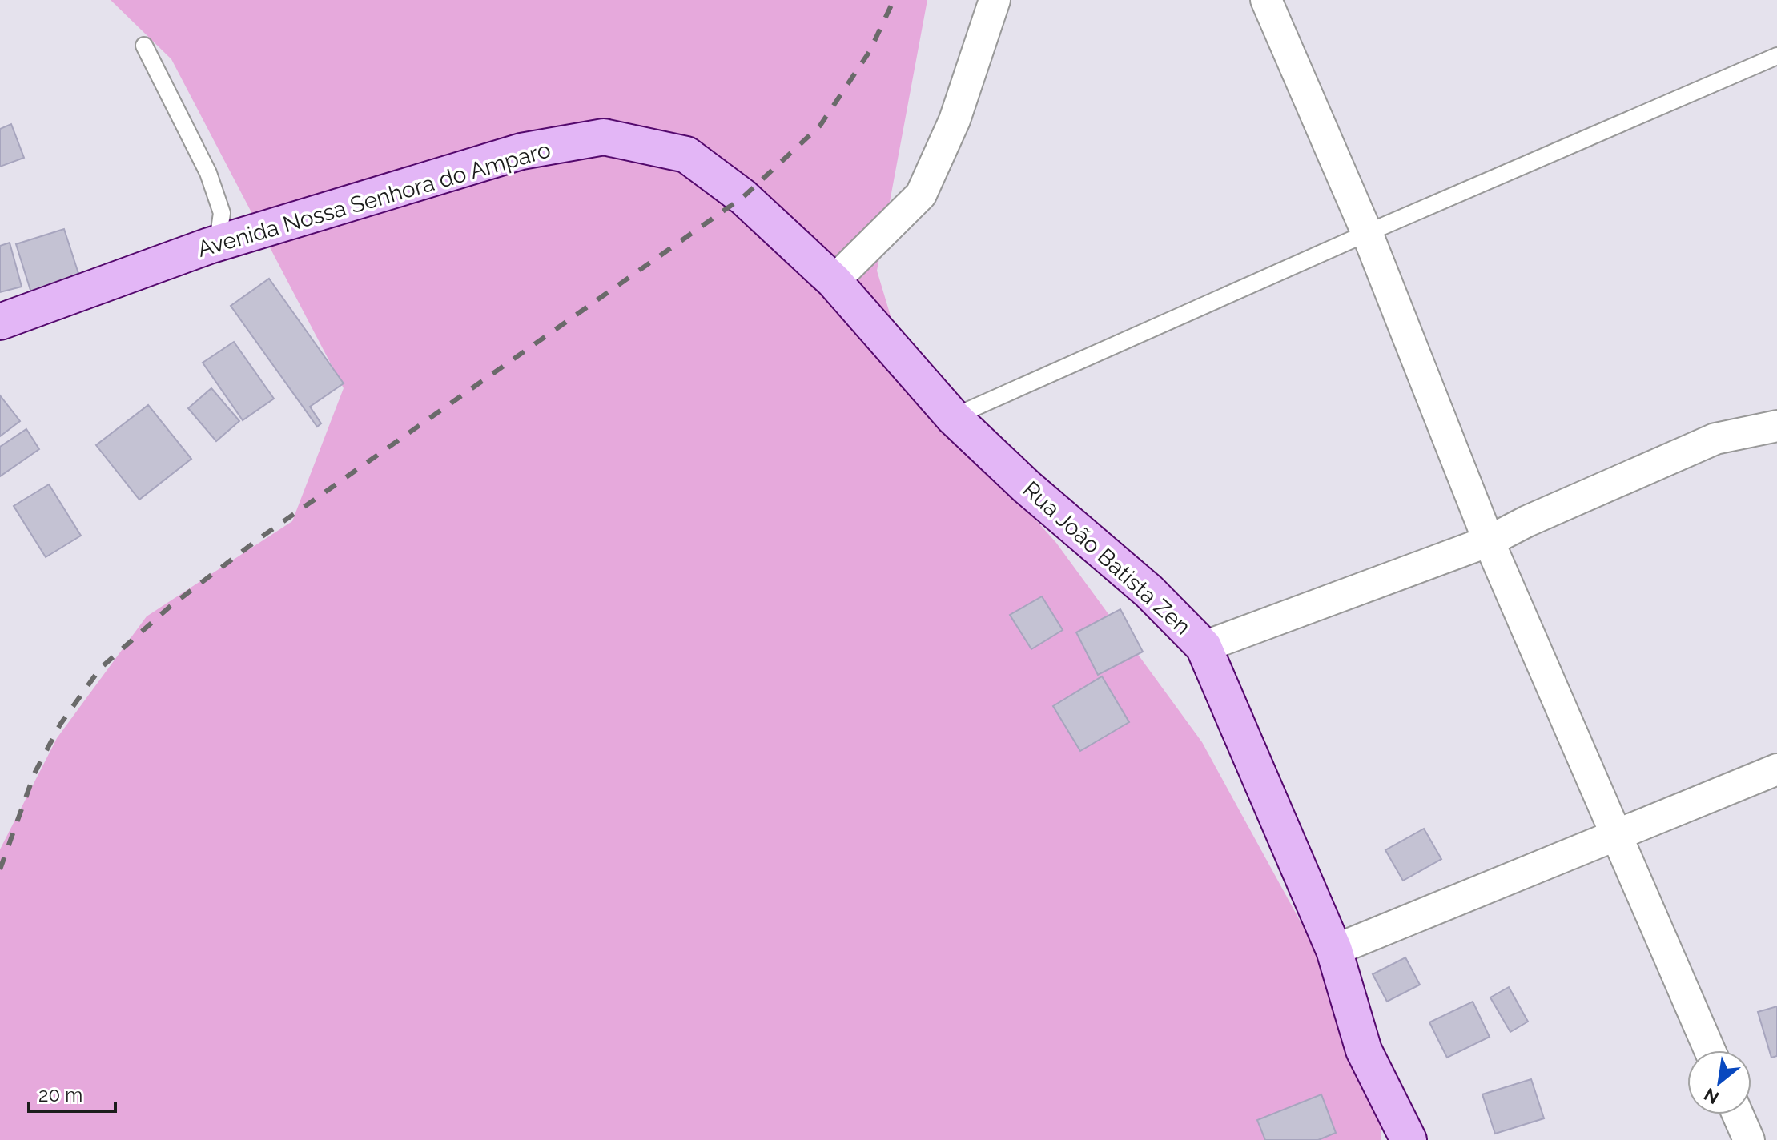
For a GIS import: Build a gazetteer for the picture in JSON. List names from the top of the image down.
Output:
{
  "streets": {
    "street": ["Avenida Nossa Senhora do Amparo", "Rua João Batista Zen"]
  },
  "crossings": [
    ["Avenida Nossa Senhora do Amparo", "Rua João Batista Zen"]
  ],
  "scale_bar": "20 m",
  "north": "bottom left"
}
